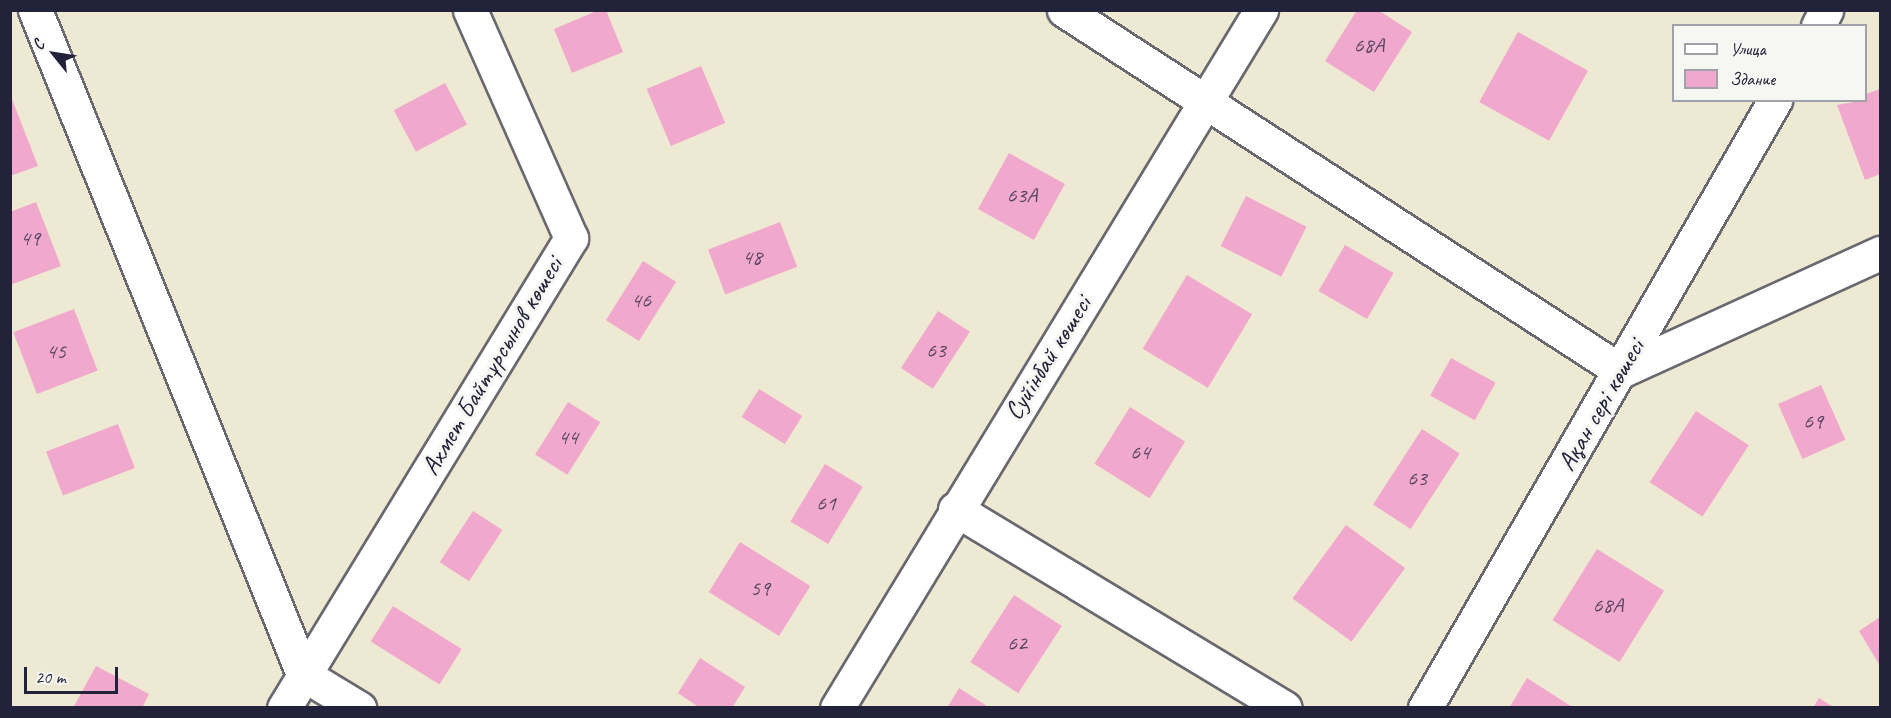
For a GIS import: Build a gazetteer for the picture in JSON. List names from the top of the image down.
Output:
{
  "streets": {
    "street": ["Суйінбай көшесі", "Ахмет Байтұрсынов көшесі", "Ақан сері көшесі"]
  },
  "house_numbers": [
    "68А",
    "63А",
    "49",
    "48",
    "46",
    "63",
    "45",
    "69",
    "44",
    "64",
    "63",
    "61",
    "59",
    "68А",
    "62"
  ],
  "legend": ["Улица", "Здание"],
  "scale_bar": "20 m",
  "north": "top left"
}
